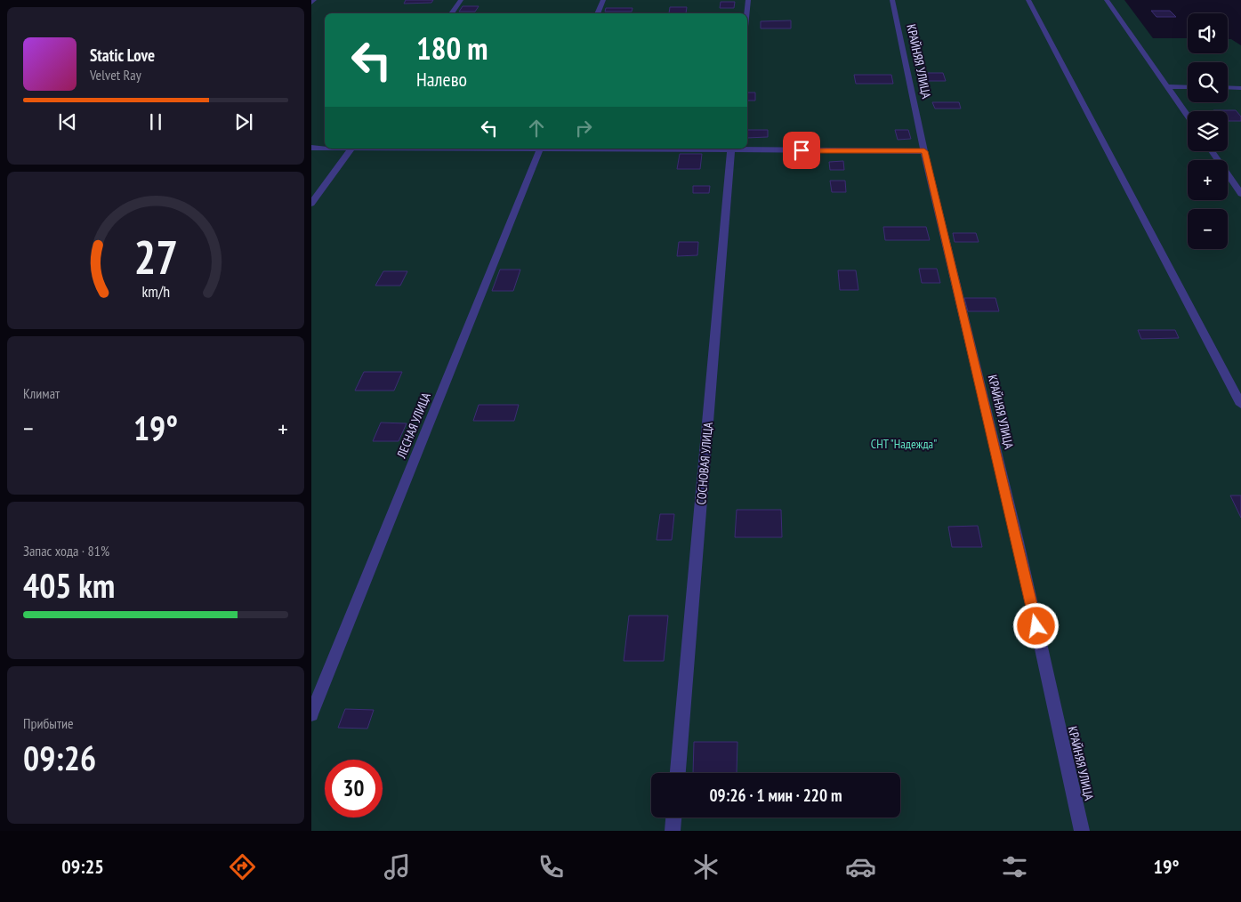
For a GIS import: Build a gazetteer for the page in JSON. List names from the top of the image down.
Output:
{
  "streets": {
    "street": ["КРАЙНЯЯ УЛИЦА", "ЛЕСНАЯ УЛИЦА", "СОСНОВАЯ УЛИЦА"]
  },
  "parks": ["СНТ \"Надежда\""],
  "page": {
    "map_buttons": ["+", "−"],
    "turn": ["180 m", "Налево"],
    "song": ["Static Love", "Velvet Ray"],
    "tile": [
      "Климат",
      ["Запас хода · 81%", "405 km"],
      ["Прибытие", "09:26"]
    ],
    "heat": ["−", "19°", "+"],
    "limit": "30",
    "trip": "09:26 · 1 мин · 220 m",
    "tabs": ["09:25", "19°"],
    "gauge": ["27", "km/h"]
  }
}
